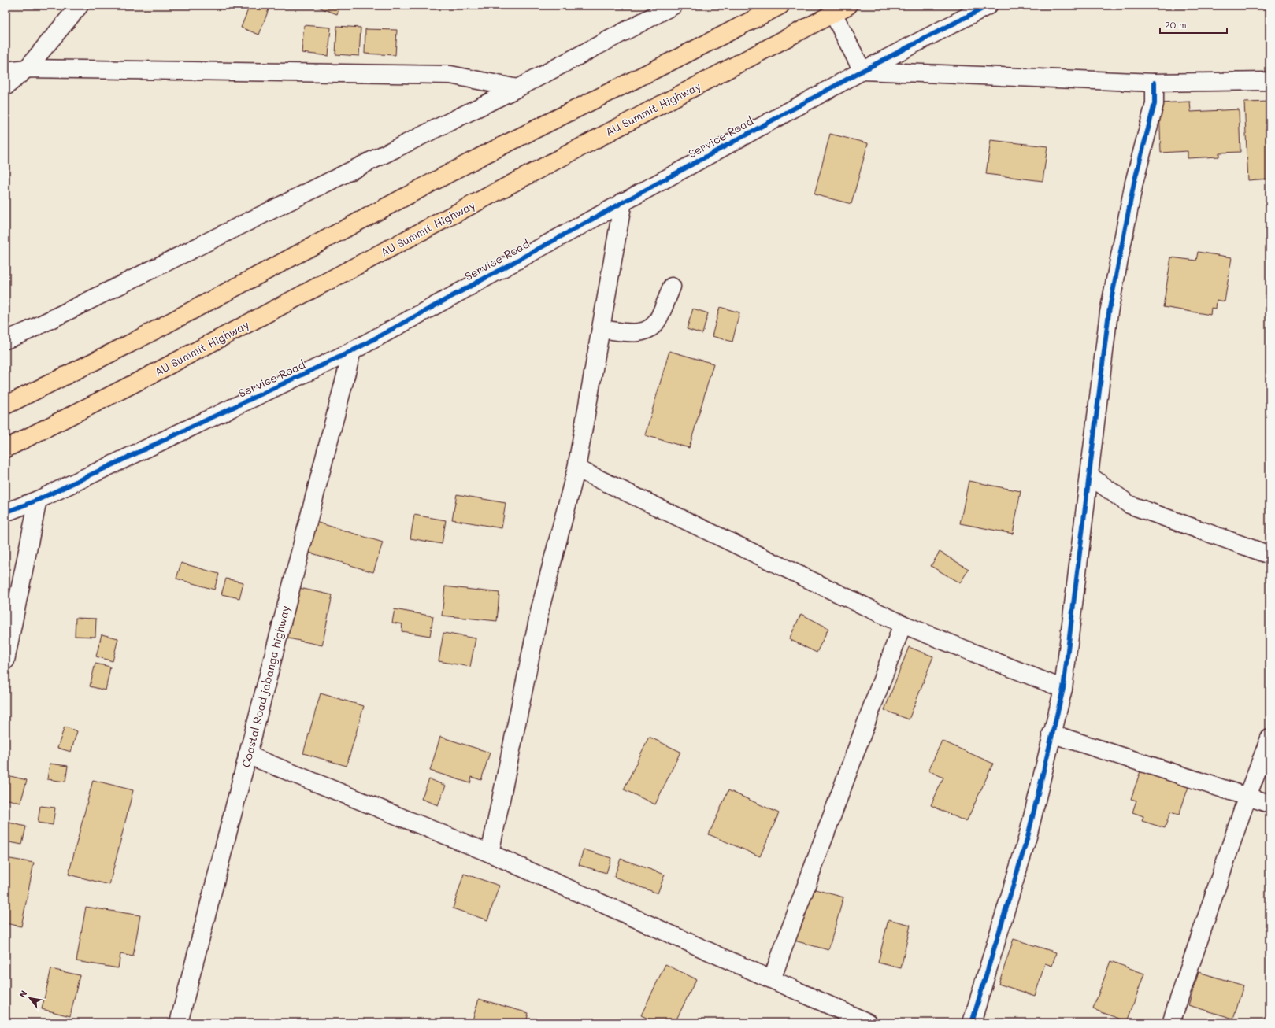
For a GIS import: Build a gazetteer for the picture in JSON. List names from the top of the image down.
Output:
{
  "streets": {
    "main road": ["AU Summit Highway"],
    "street": ["Service Road", "Coastal Road jabanga highway"]
  },
  "crossings": [
    ["Service Road", "Coastal Road jabanga highway"]
  ],
  "scale_bar": "20 m",
  "north": "top left"
}
